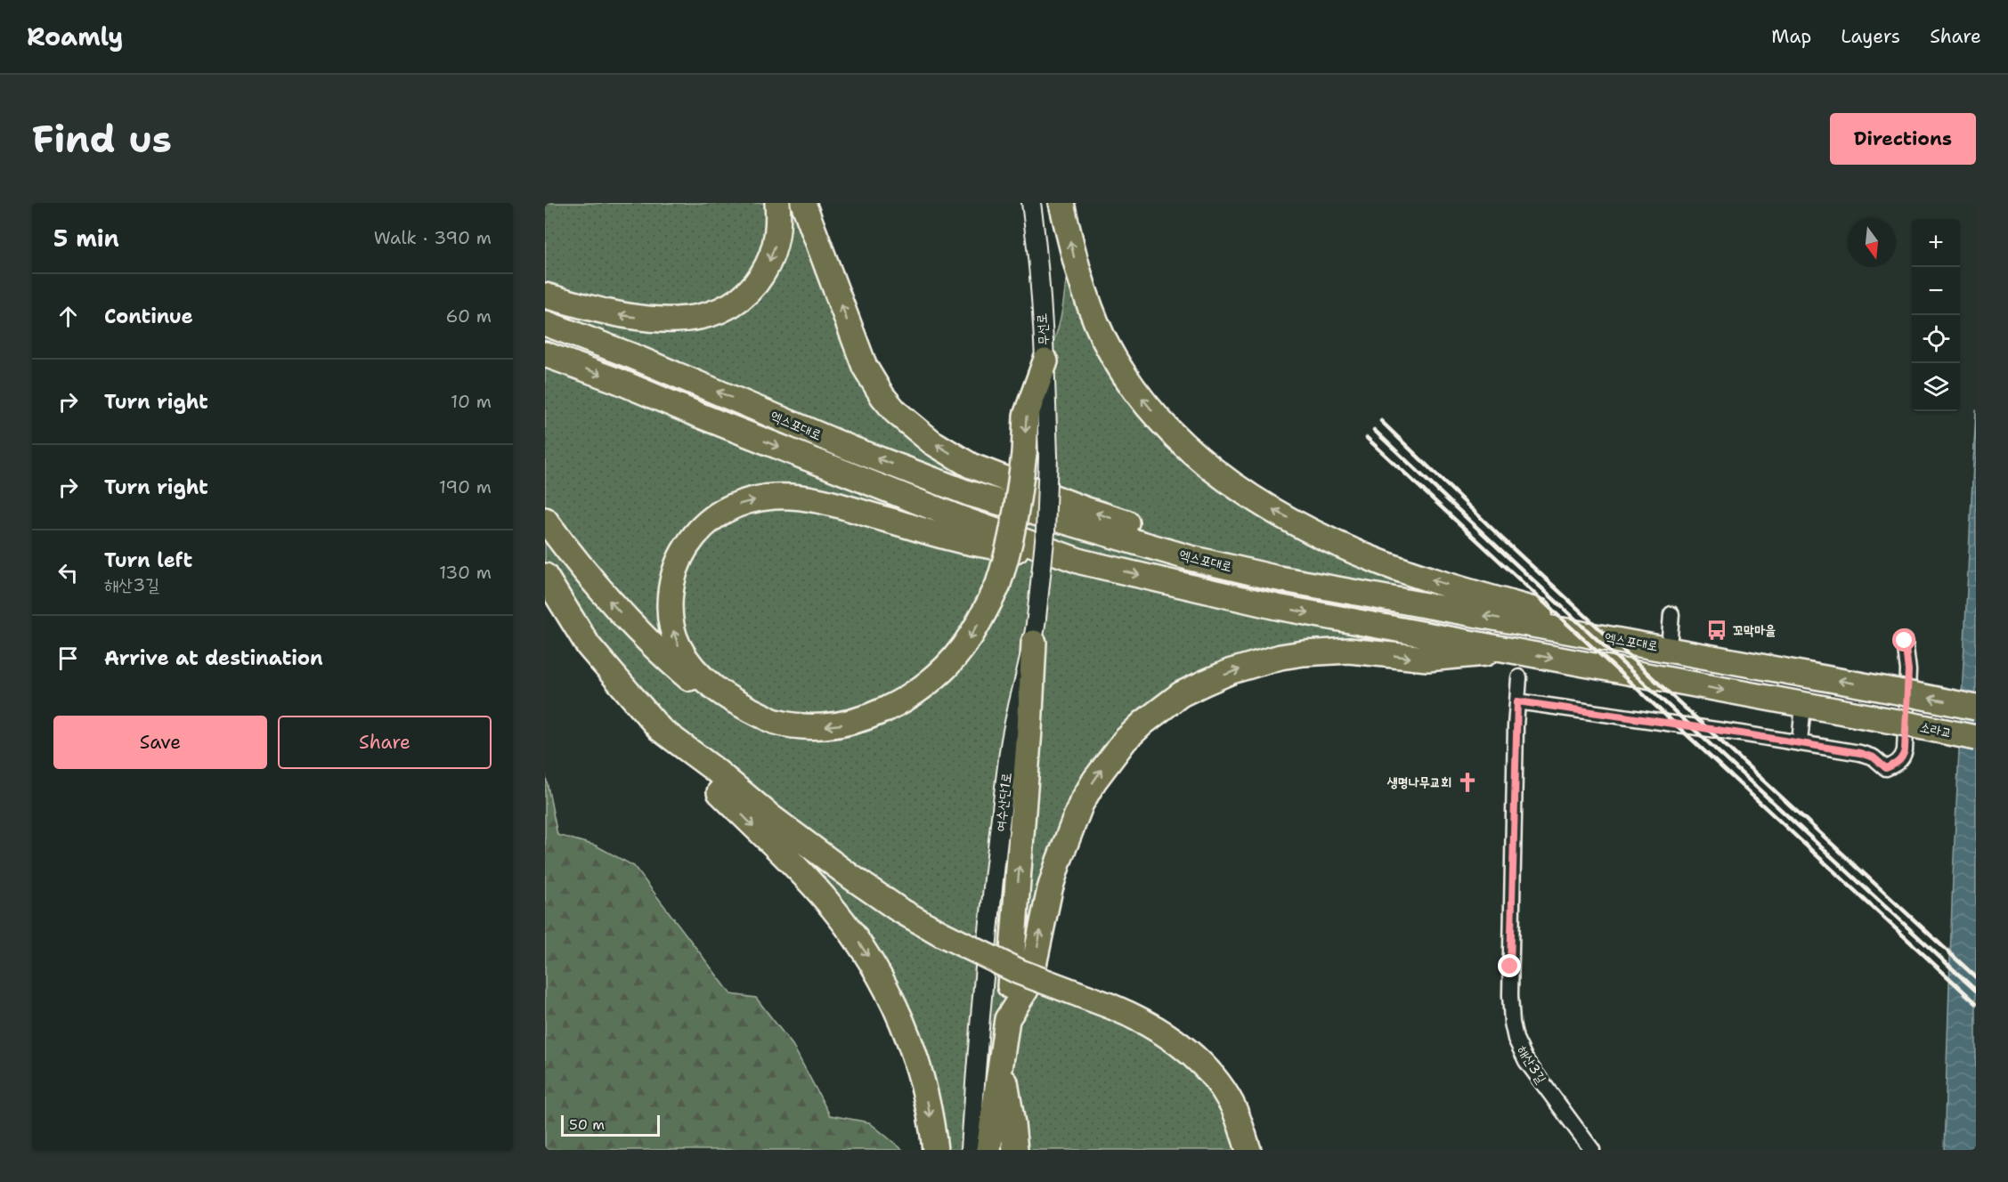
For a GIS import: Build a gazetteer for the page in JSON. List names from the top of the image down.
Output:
{
  "streets": {
    "highway": ["엑스포대로", "소라교"],
    "street": ["무선로", "여수산단1로", "해산3길"]
  },
  "crossings": [
    ["무선로", "여수산단1로"],
    ["엑스포대로", "소라교"]
  ],
  "places": {
    "bus stop": ["꼬막마을"],
    "church": ["생명나무교회"]
  },
  "scale_bar": "50 m",
  "north": "bottom",
  "page": {
    "header": "Roamly",
    "nav": ["Map", "Layers", "Share"],
    "buttons": [
      "Directions",
      ["Save", "Share"]
    ],
    "title": "Find us",
    "heading": ["5 min", "Walk · 390 m"],
    "map_buttons": ["+", "−"],
    "list": [
      ["Continue", "60 m"],
      ["Turn right", "10 m"],
      ["Turn right", "190 m"],
      ["Turn left", "해산3길", "130 m"],
      "Arrive at destination"
    ],
    "scale": "50 m"
  }
}
